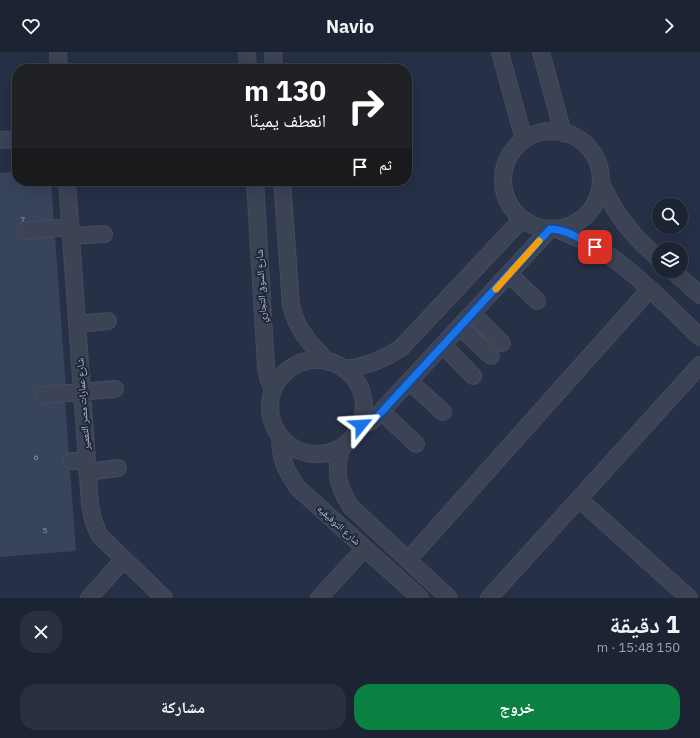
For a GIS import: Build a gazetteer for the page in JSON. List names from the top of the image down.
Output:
{
  "streets": {
    "street": ["شارع السوق التجاري", "شارع عمارات مصر التعمير", "شارع التوفيقيه"]
  },
  "crossings": [
    ["شارع السوق التجاري", "شارع التوفيقيه"]
  ],
  "house_numbers": ["7", "6", "5"],
  "page": {
    "header": "Navio",
    "turn": ["130 m", "انعطف يمينًا"],
    "then": "ثم",
    "heading": ["1 دقيقة", "150 m · 15:48"],
    "buttons": ["خروج", "مشاركة"]
  }
}
